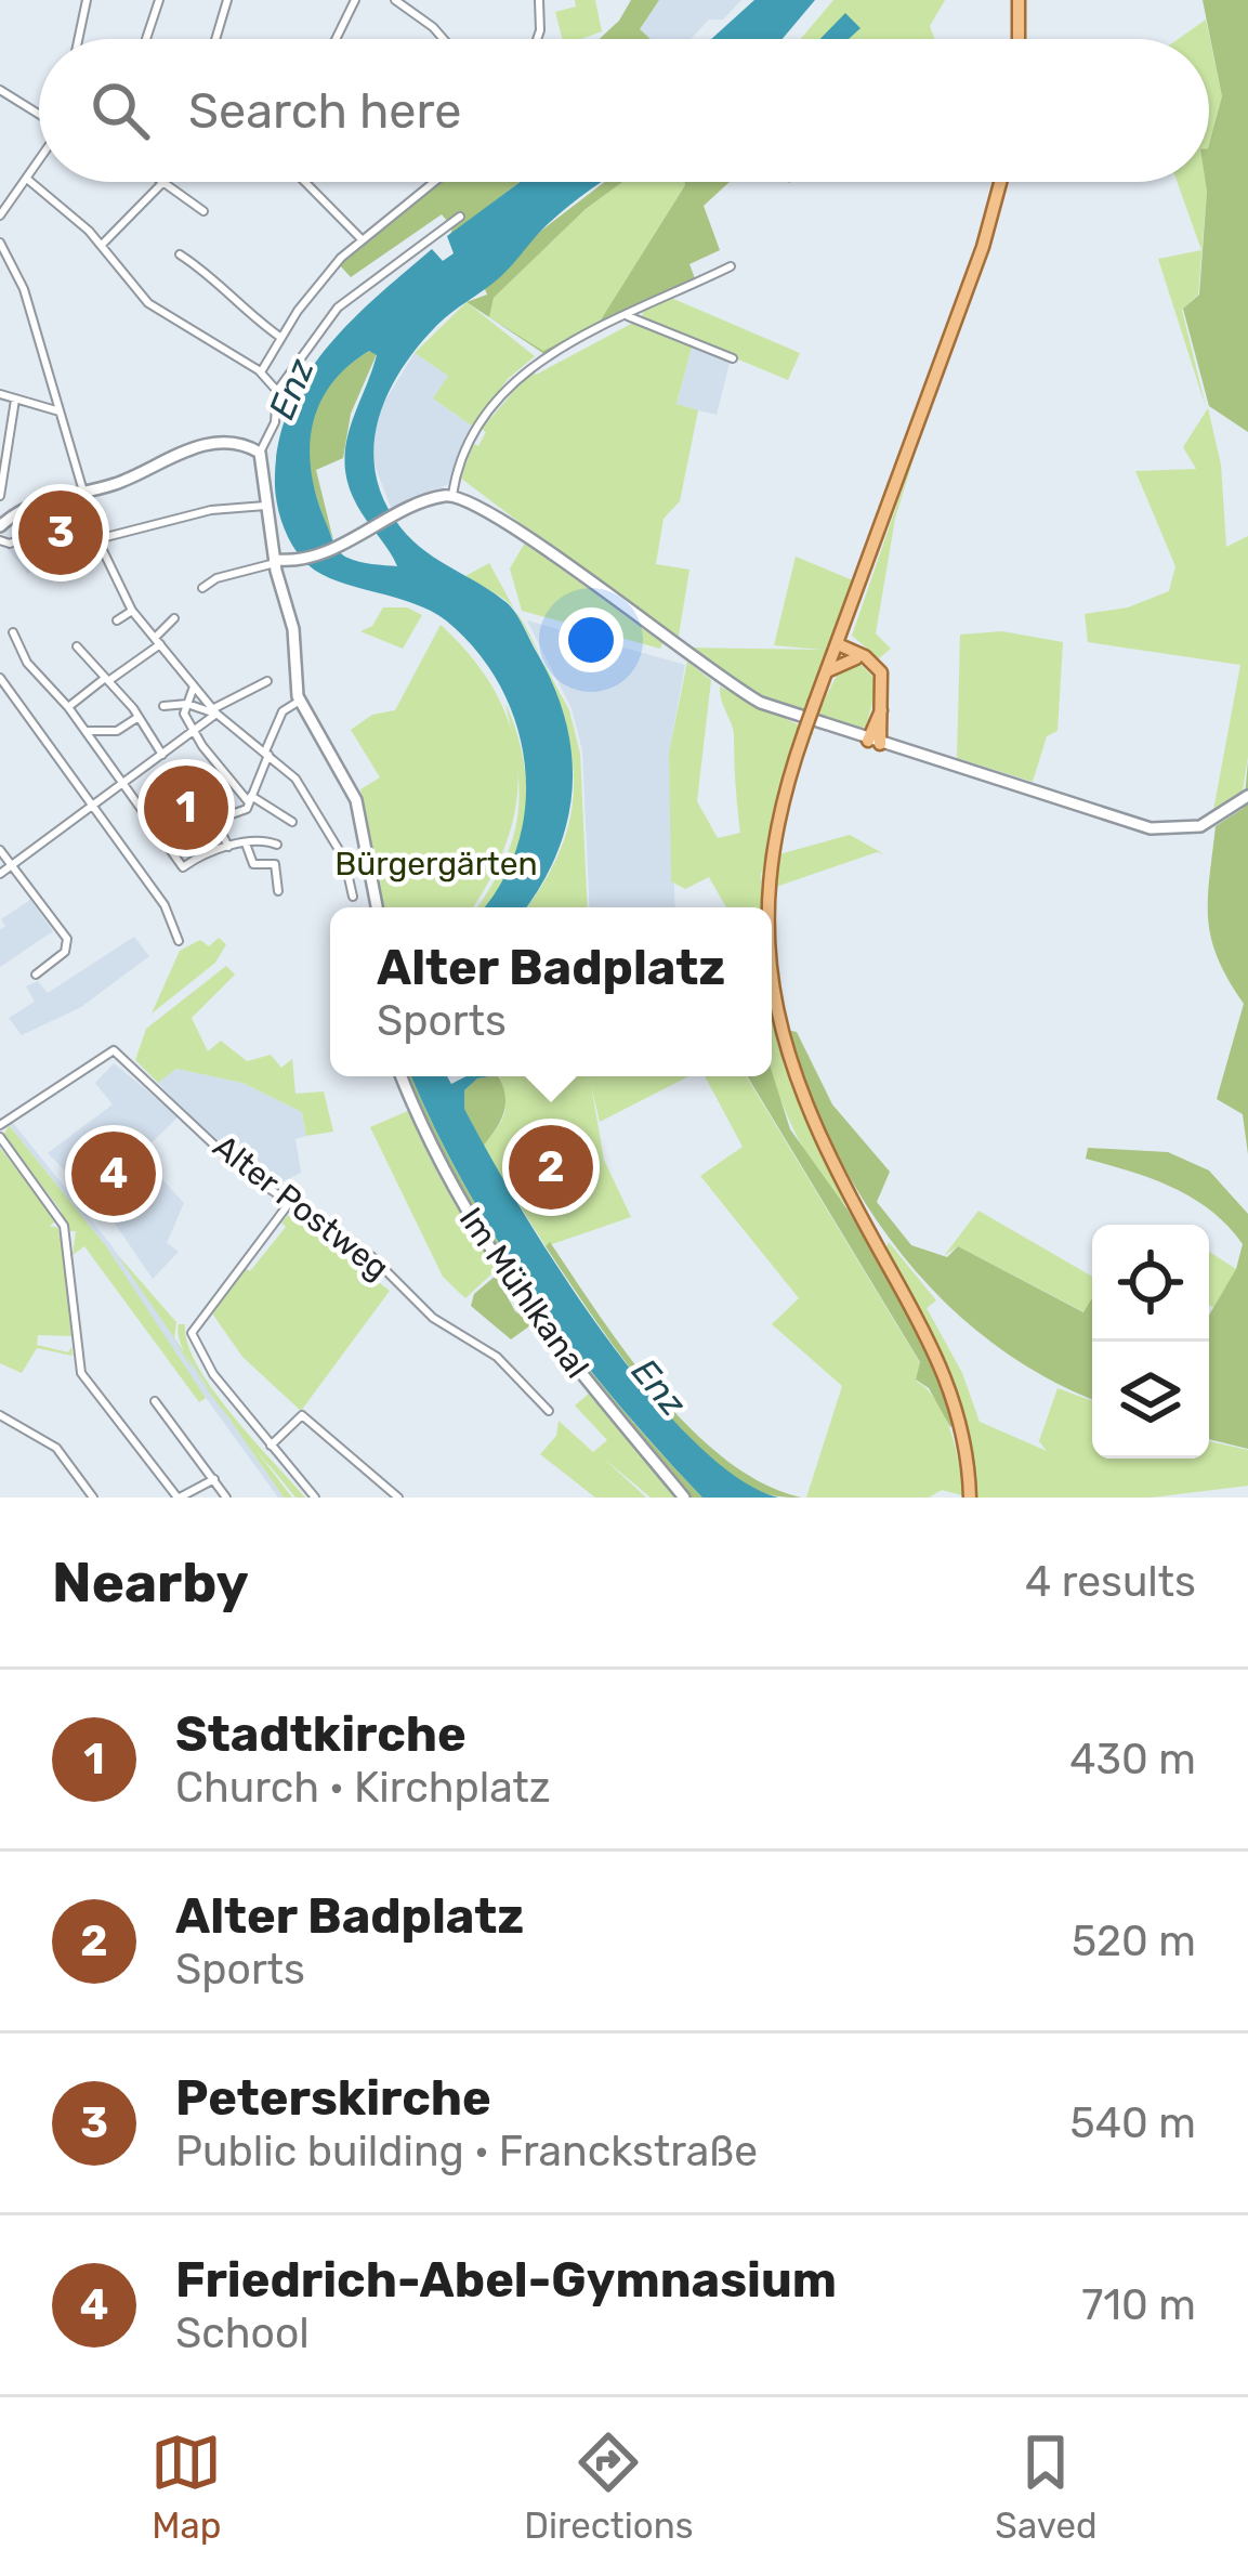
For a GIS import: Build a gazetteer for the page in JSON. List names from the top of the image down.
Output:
{
  "streets": {
    "street": ["Alter Postweg", "Im Mühlkanal"]
  },
  "water": ["Enz"],
  "parks": ["Bürgergärten"],
  "page": {
    "search": "Search here",
    "pins": [
      "3",
      "1",
      "2",
      "4"
    ],
    "popup": ["Alter Badplatz", "Sports"],
    "heading": ["Nearby", "4 results"],
    "list": [
      {
        "mark": "1",
        "name": "Stadtkirche",
        "note": "Church · Kirchplatz",
        "value": "430 m"
      },
      {
        "mark": "2",
        "name": "Alter Badplatz",
        "note": "Sports",
        "value": "520 m"
      },
      {
        "mark": "3",
        "name": "Peterskirche",
        "note": "Public building · Franckstraße",
        "value": "540 m"
      },
      {
        "mark": "4",
        "name": "Friedrich-Abel-Gymnasium",
        "note": "School",
        "value": "710 m"
      }
    ],
    "nav": ["Map", "Directions", "Saved"]
  }
}
